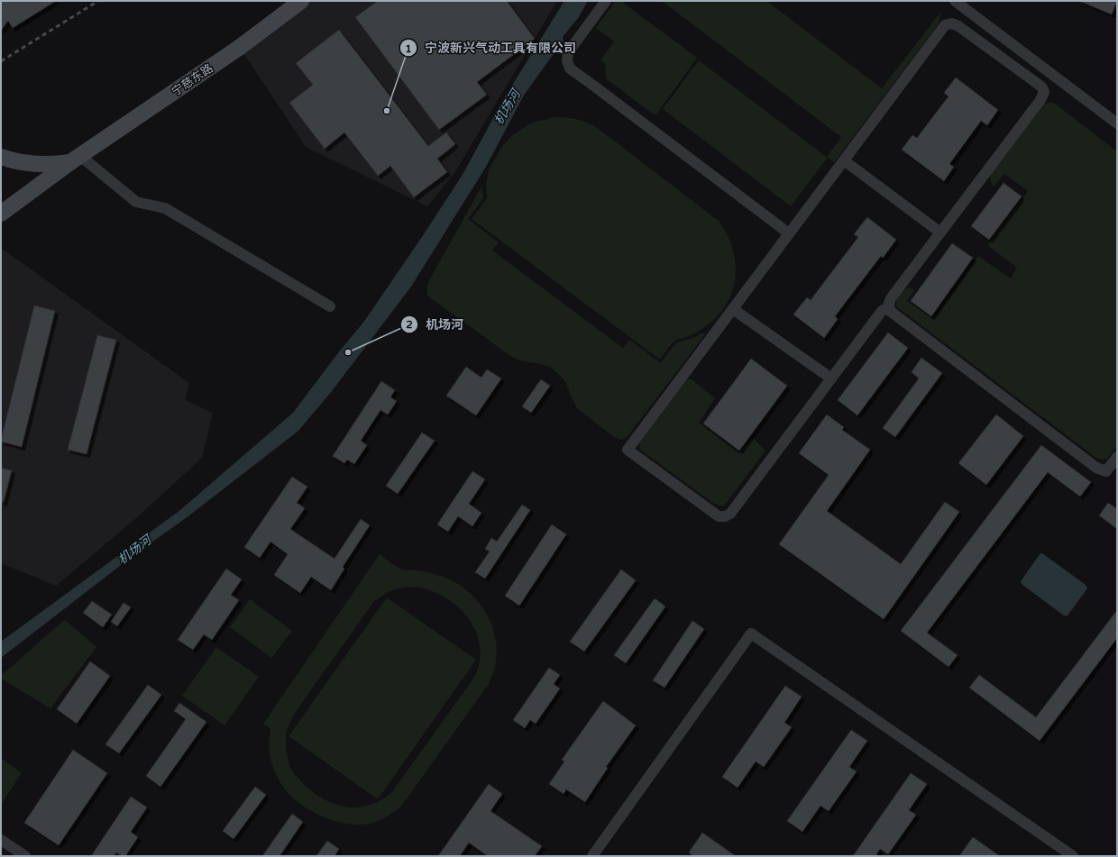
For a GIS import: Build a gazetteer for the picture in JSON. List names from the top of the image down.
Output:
{
  "streets": {
    "main road": ["宁慈东路"]
  },
  "water": ["机场河"],
  "places": ["宁波新兴气动工具有限公司", "机场河"]
}
